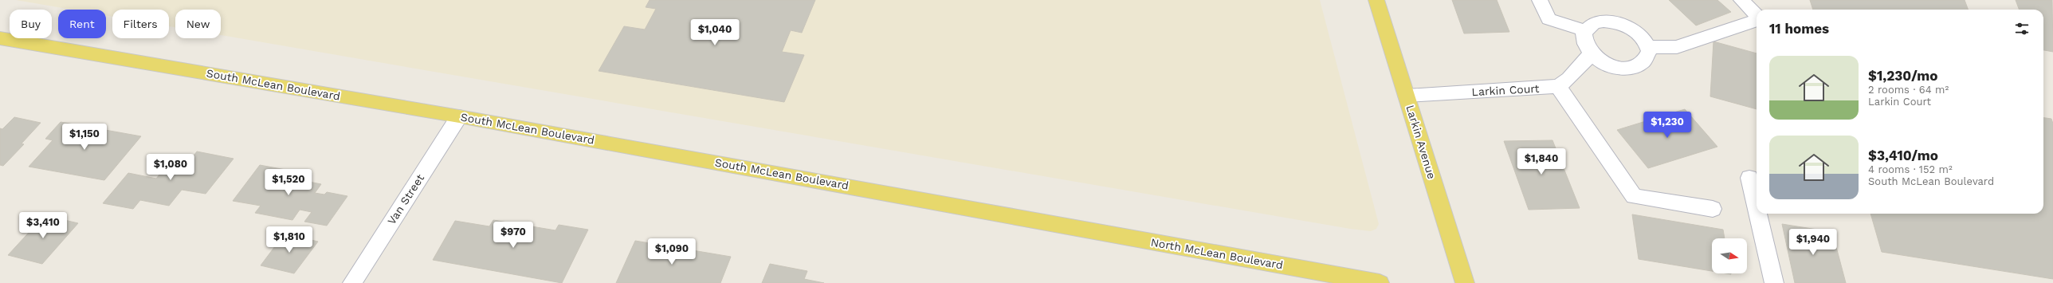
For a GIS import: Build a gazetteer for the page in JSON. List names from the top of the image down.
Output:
{
  "streets": {
    "main road": ["South McLean Boulevard", "Larkin Avenue", "North McLean Boulevard"],
    "street": ["Larkin Court", "Van Street"]
  },
  "crossings": [
    ["South McLean Boulevard", "Van Street"],
    ["South McLean Boulevard", "North McLean Boulevard"],
    ["Larkin Court", "Larkin Avenue"]
  ],
  "north": "right",
  "page": {
    "chip": [
      "Buy",
      "Rent",
      "Filters",
      "New"
    ],
    "heading": "11 homes",
    "price": [
      "$1,040",
      "$1,230",
      "$1,150",
      "$1,840",
      "$1,080",
      "$1,520",
      "$3,410",
      "$970",
      "$1,810",
      "$1,940",
      "$1,090"
    ],
    "list": [
      {
        "name": "$1,230/mo",
        "note": "2 rooms · 64 m² · Larkin Court"
      },
      {
        "name": "$3,410/mo",
        "note": "4 rooms · 152 m² · South McLean Boulevard"
      }
    ]
  }
}
